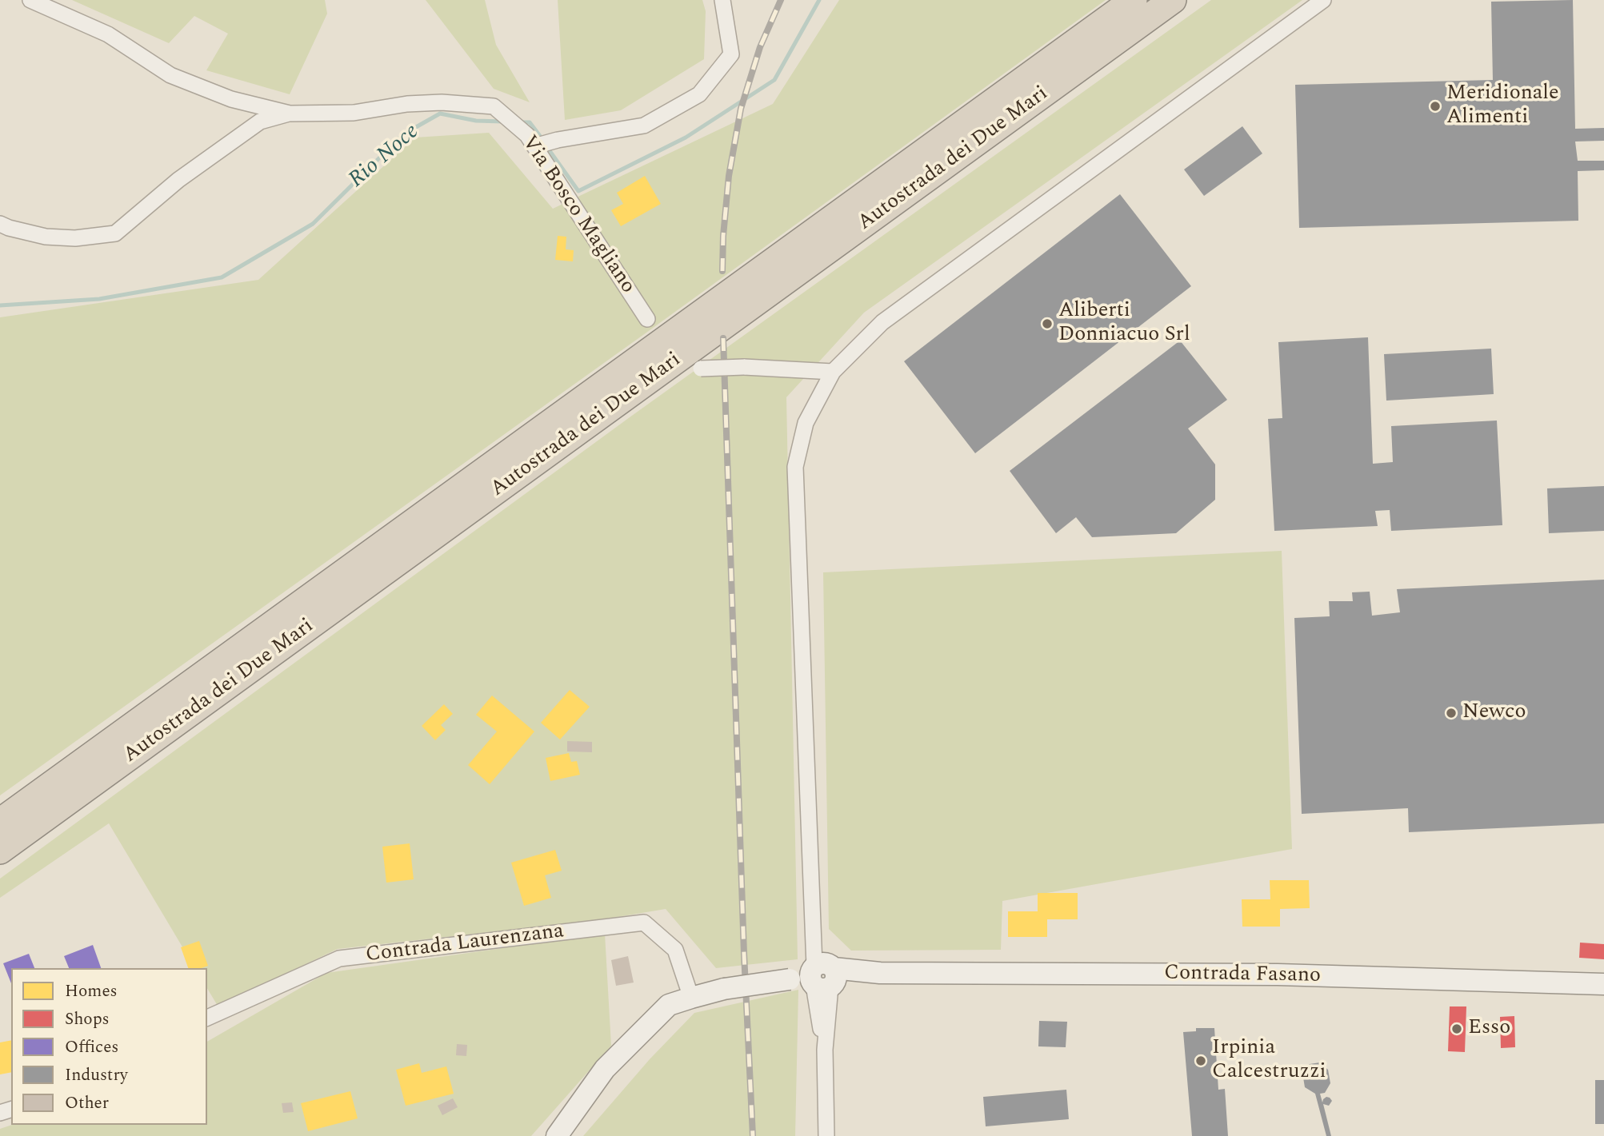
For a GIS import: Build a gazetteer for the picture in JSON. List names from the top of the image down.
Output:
{
  "streets": {
    "highway": ["Autostrada dei Due Mari"],
    "main road": ["Contrada Fasano"],
    "street": ["Via Bosco Magliano", "Contrada Laurenzana"]
  },
  "water": ["Rio Noce"],
  "places": [
    "Meridionale Alimenti",
    "Aliberti Donniacuo Srl",
    "Newco",
    "Esso",
    "Irpinia Calcestruzzi"
  ],
  "legend": [
    "Homes",
    "Shops",
    "Offices",
    "Industry",
    "Other"
  ]
}
